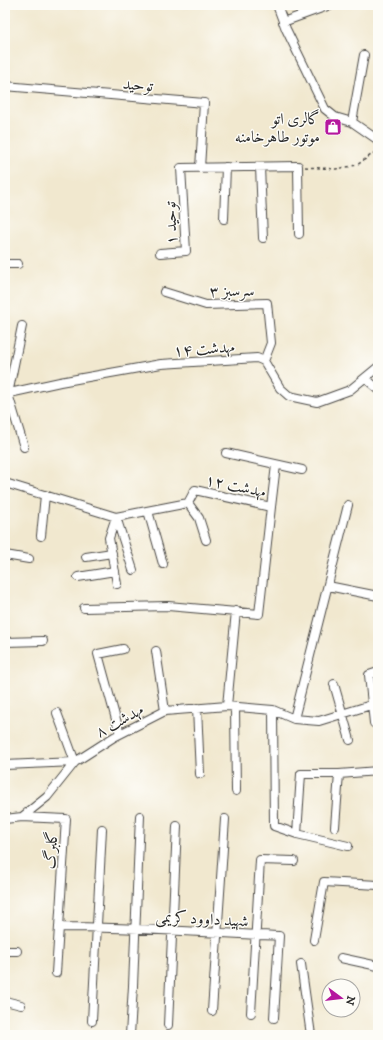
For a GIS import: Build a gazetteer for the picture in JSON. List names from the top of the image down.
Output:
{
  "streets": {
    "street": [
      "توحید",
      "توحید ۱",
      "سرسبز ۳",
      "مهدشت ۱۴",
      "مهدشت ۱۲",
      "مهدشت ۸",
      "گلبرگ",
      "شهید داوود کریمی"
    ]
  },
  "crossings": [
    ["توحید", "توحید ۱"],
    ["سرسبز ۳", "مهدشت ۱۴"],
    ["مهدشت ۸", "گلبرگ"],
    ["گلبرگ", "شهید داوود کریمی"]
  ],
  "places": {
    "shop": ["گالری اتو موتور طاهرخامنه"]
  },
  "north": "right"
}
